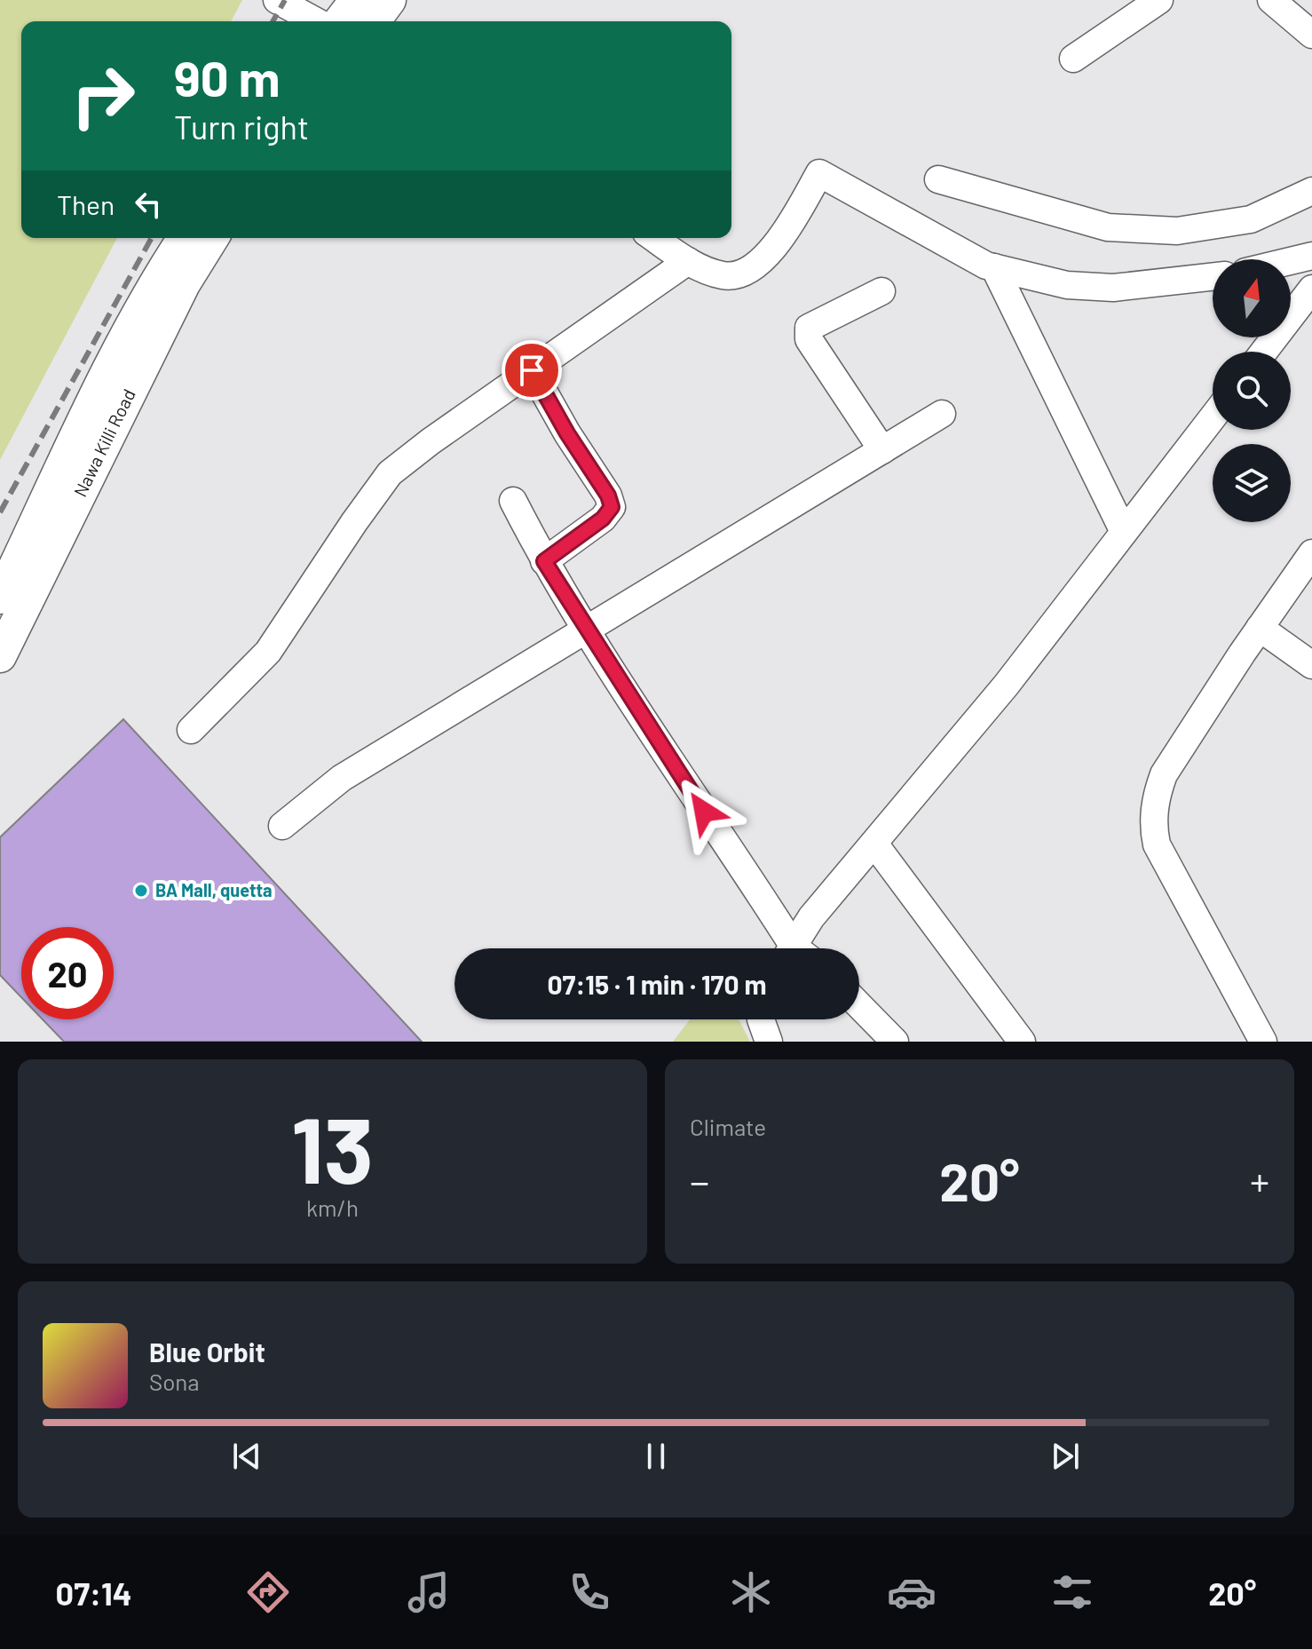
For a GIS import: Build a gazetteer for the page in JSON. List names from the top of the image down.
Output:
{
  "streets": {
    "main road": ["Nawa Killi Road"]
  },
  "places": ["BA Mall, quetta"],
  "north": "top",
  "page": {
    "turn": ["90 m", "Turn right"],
    "then": "Then",
    "limit": "20",
    "trip": "07:15 · 1 min · 170 m",
    "tile": [
      ["13", "km/h"],
      "Climate"
    ],
    "heat": ["−", "20°", "+"],
    "song": ["Blue Orbit", "Sona"],
    "tabs": ["07:14", "20°"]
  }
}
